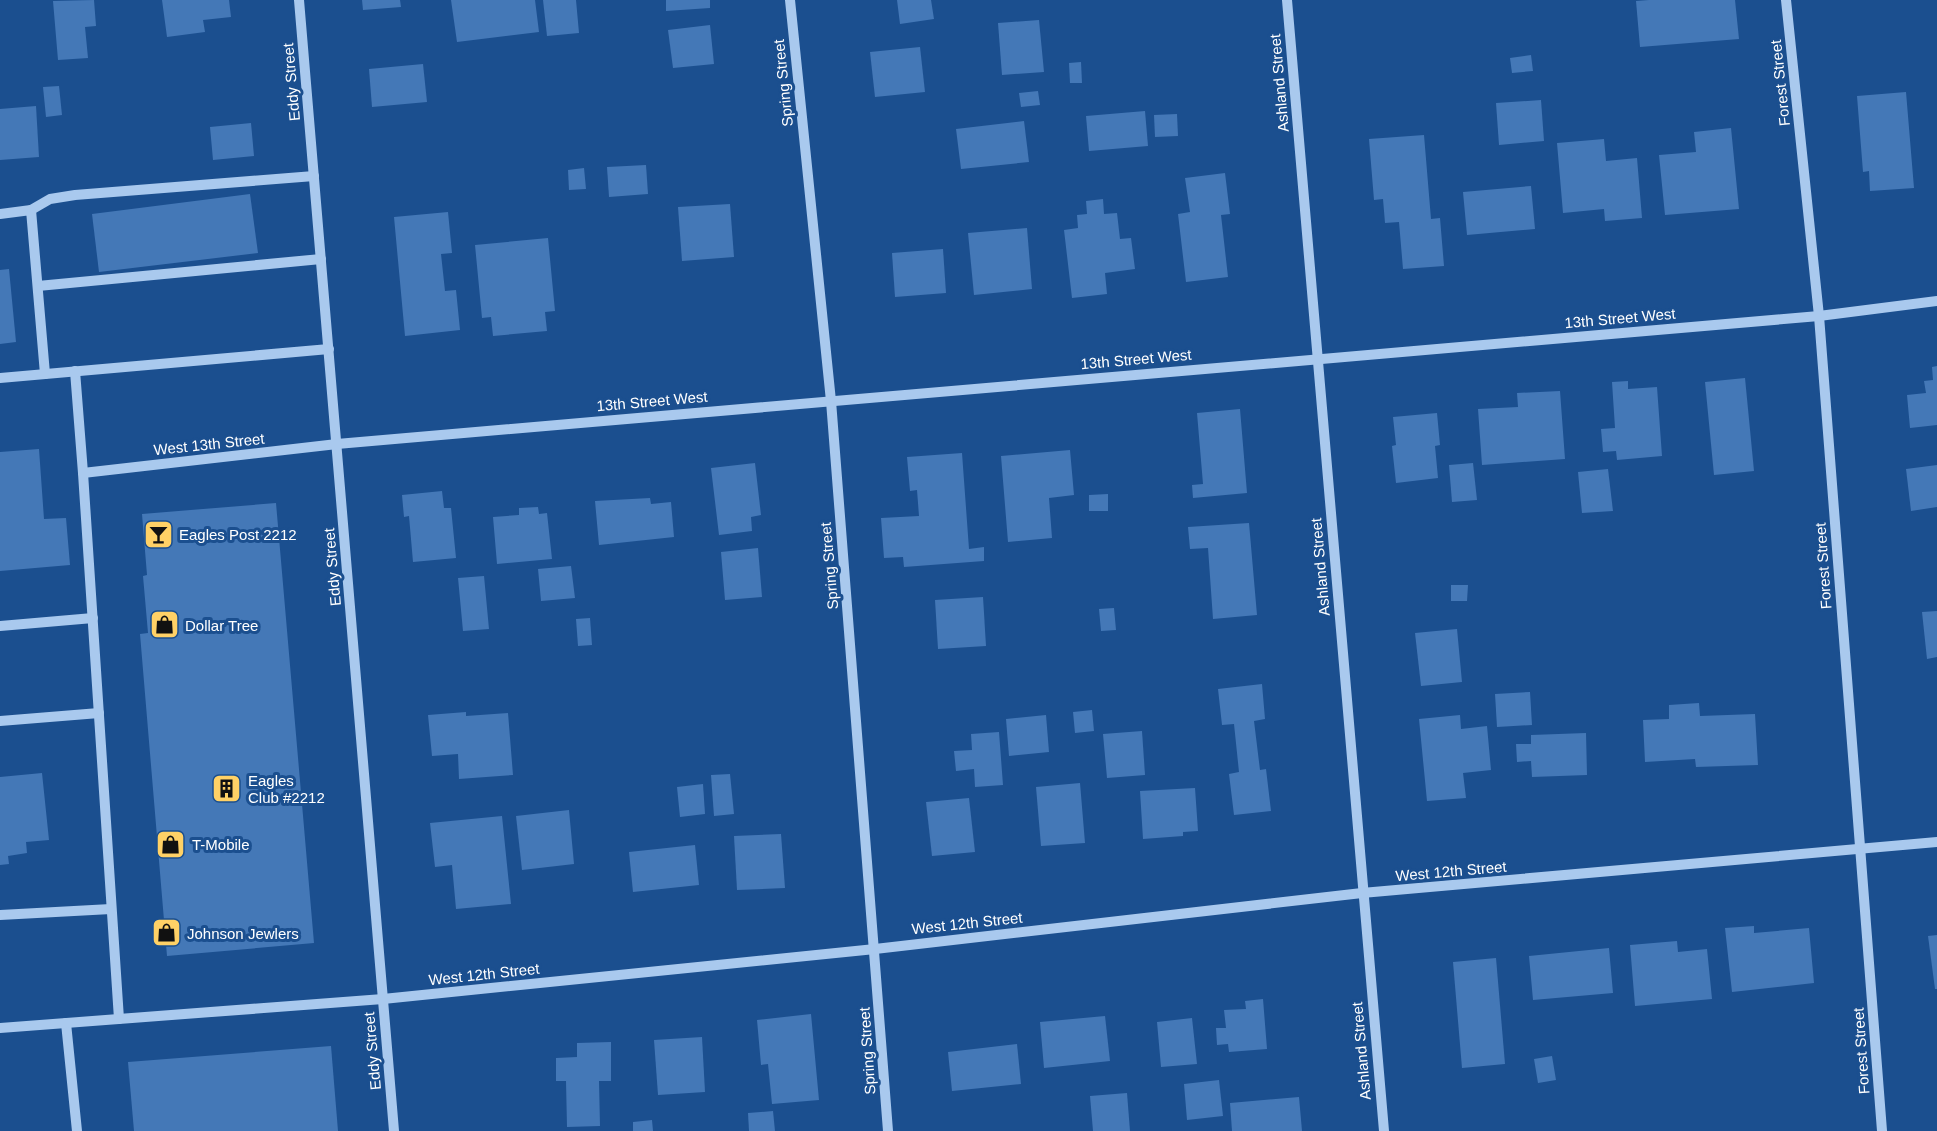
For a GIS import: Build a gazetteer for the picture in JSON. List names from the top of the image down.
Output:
{
  "streets": {
    "street": [
      "Eddy Street",
      "Spring Street",
      "Ashland Street",
      "Forest Street",
      "13th Street West",
      "West 13th Street",
      "West 12th Street"
    ]
  },
  "crossings": [
    ["Eddy Street", "13th Street West"],
    ["Eddy Street", "West 13th Street"],
    ["Eddy Street", "West 12th Street"],
    ["Spring Street", "13th Street West"],
    ["Spring Street", "West 12th Street"],
    ["Ashland Street", "13th Street West"],
    ["Ashland Street", "West 12th Street"],
    ["Forest Street", "13th Street West"],
    ["Forest Street", "West 12th Street"],
    ["13th Street West", "West 13th Street"]
  ],
  "places": {
    "bar": ["Eagles Post 2212"],
    "shop": ["Dollar Tree", "T-Mobile", "Johnson Jewlers"],
    "building": ["Eagles Club #2212"]
  }
}
